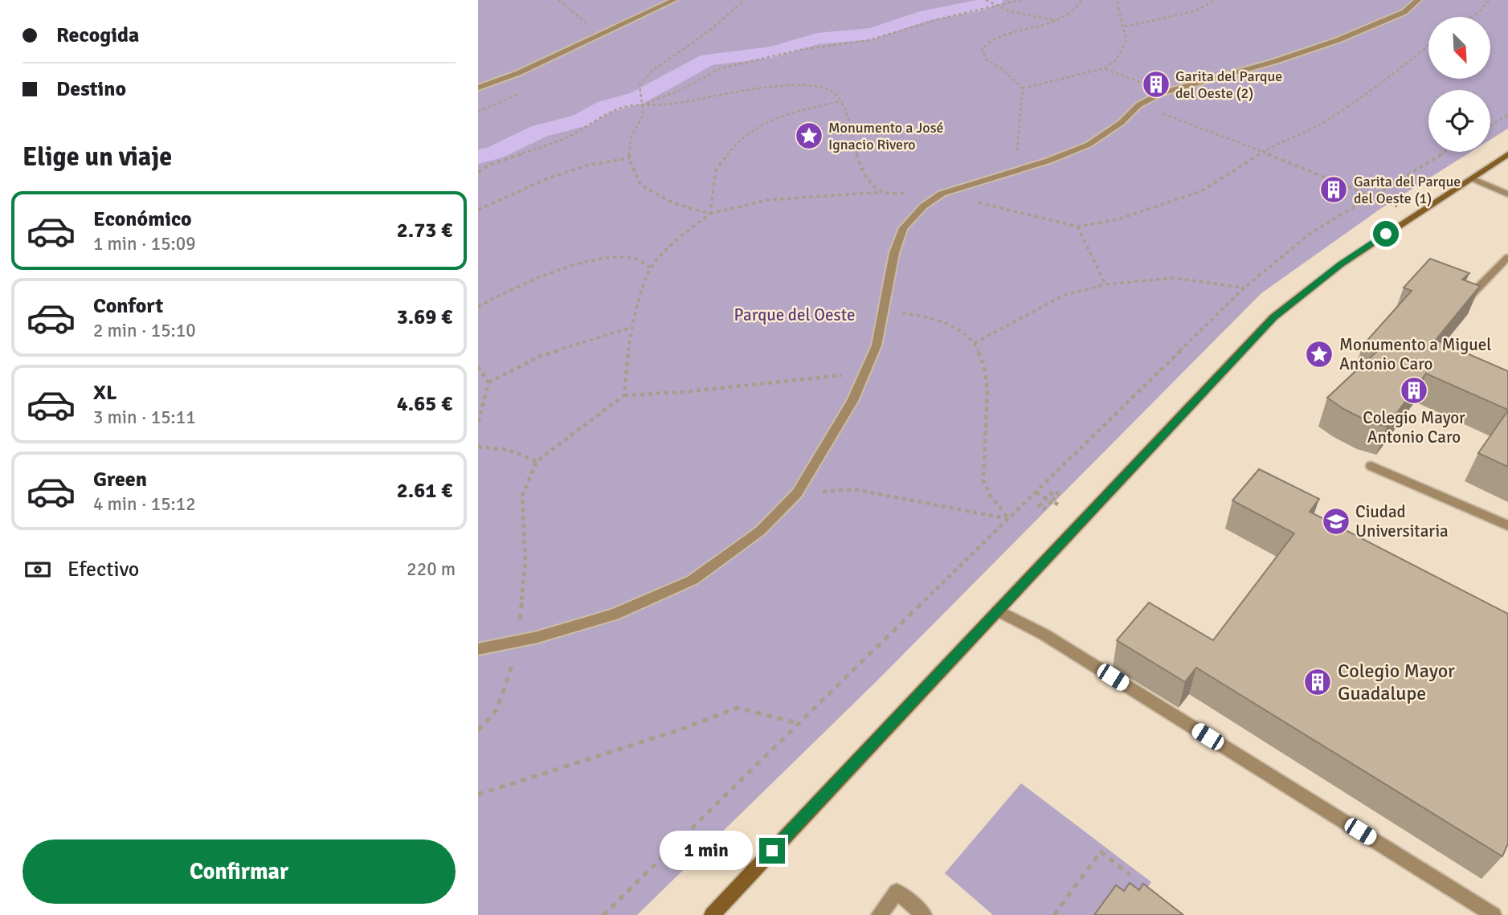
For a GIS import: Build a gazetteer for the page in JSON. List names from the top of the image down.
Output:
{
  "parks": ["Parque del Oeste"],
  "places": {
    "building": [
      "Garita del Parque del Oeste (2)",
      "Garita del Parque del Oeste (1)",
      "Colegio Mayor Antonio Caro",
      "Colegio Mayor Guadalupe"
    ],
    "place": ["Monumento a José Ignacio Rivero", "Monumento a Miguel Antonio Caro"],
    "school or university": ["Ciudad Universitaria"]
  },
  "north": "bottom right",
  "page": {
    "banner": ["Recogida", "Destino"],
    "heading": "Elige un viaje",
    "list": [
      {
        "name": "Económico",
        "note": "1 min · 15:09",
        "value": "2.73 €"
      },
      {
        "name": "Confort",
        "note": "2 min · 15:10",
        "value": "3.69 €"
      },
      {
        "name": "XL",
        "note": "3 min · 15:11",
        "value": "4.65 €"
      },
      {
        "name": "Green",
        "note": "4 min · 15:12",
        "value": "2.61 €"
      }
    ],
    "pay": ["Efectivo", "220 m"],
    "buttons": "Confirmar",
    "bubble": "1 min"
  }
}
